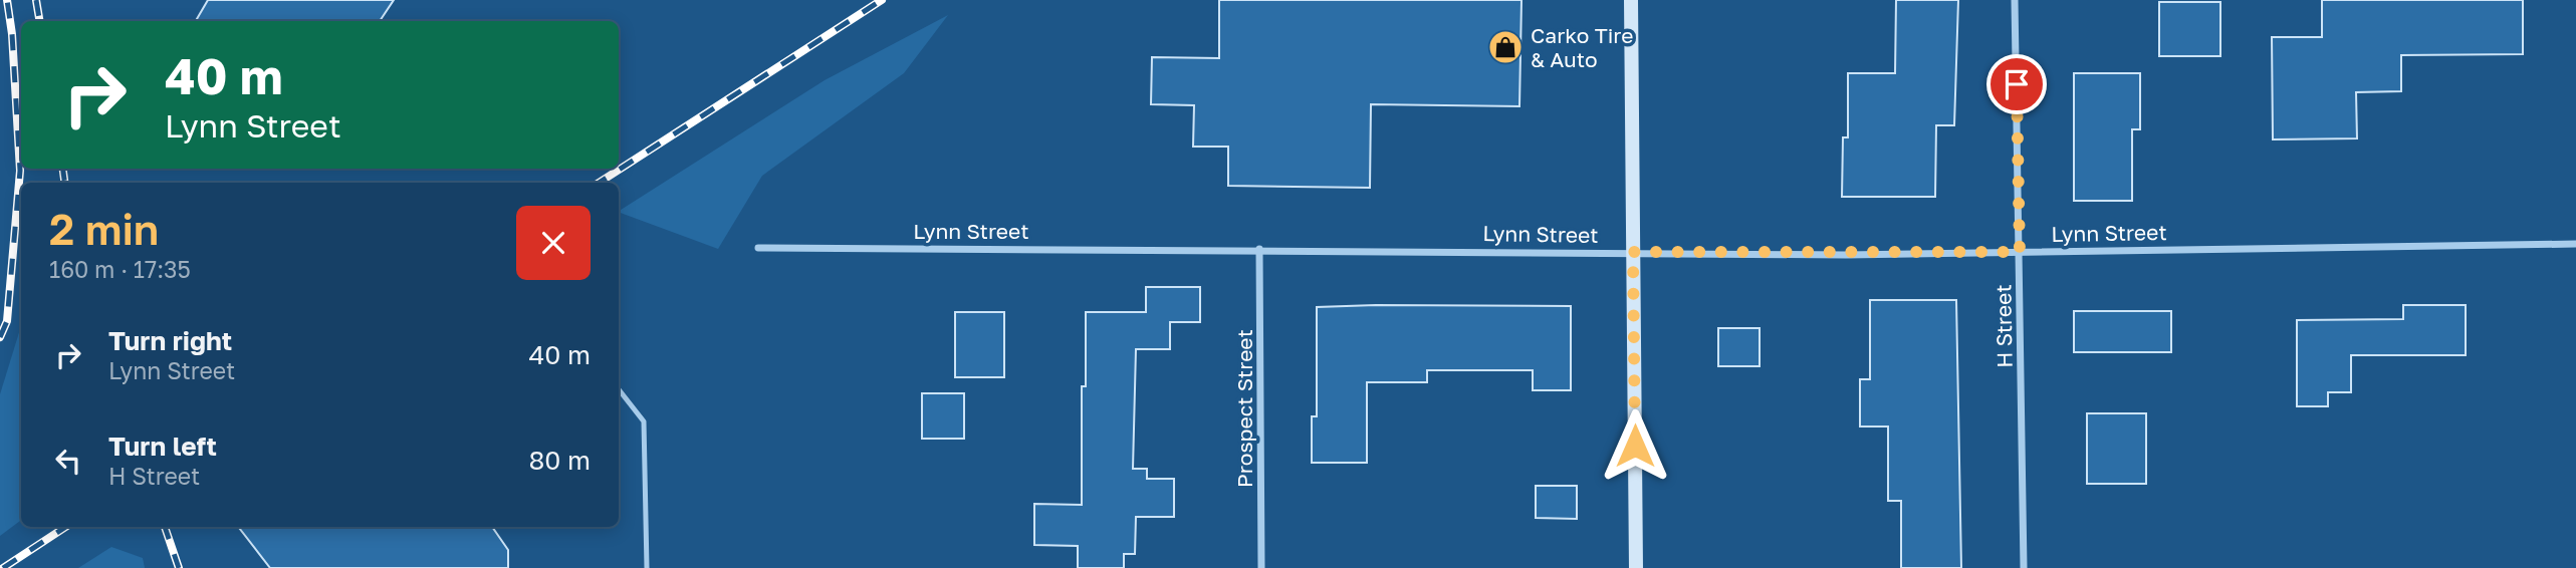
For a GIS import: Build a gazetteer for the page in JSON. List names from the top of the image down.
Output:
{
  "streets": {
    "street": ["Lynn Street", "H Street", "Prospect Street"]
  },
  "crossings": [
    ["Lynn Street", "H Street"],
    ["Lynn Street", "Prospect Street"]
  ],
  "places": {
    "shop": ["Carko Tire & Auto"]
  },
  "page": {
    "turn": ["40 m", "Lynn Street"],
    "heading": ["2 min", "160 m · 17:35"],
    "list": [
      {
        "name": "Turn right",
        "note": "Lynn Street",
        "value": "40 m"
      },
      {
        "name": "Turn left",
        "note": "H Street",
        "value": "80 m"
      }
    ]
  }
}
